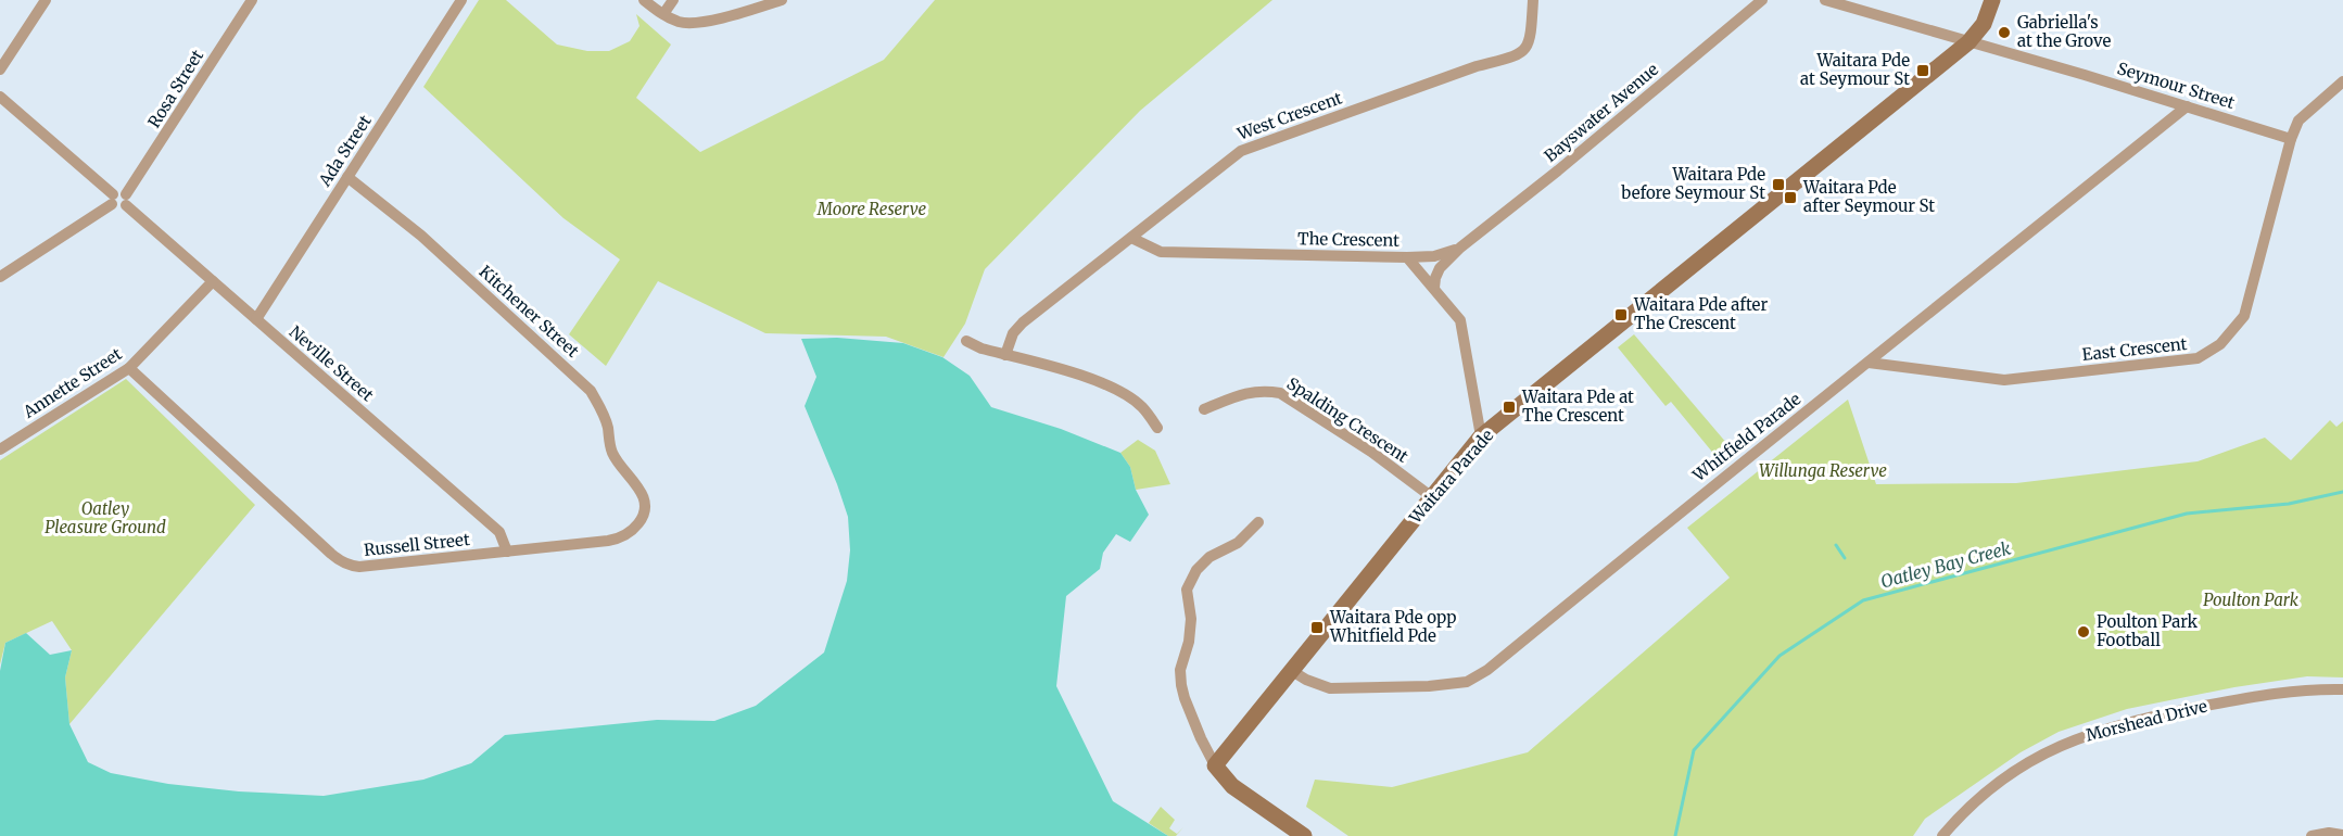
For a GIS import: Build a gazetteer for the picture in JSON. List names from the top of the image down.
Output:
{
  "streets": {
    "street": [
      "Seymour Street",
      "Rosa Street",
      "Bayswater Avenue",
      "West Crescent",
      "Ada Street",
      "The Crescent",
      "Kitchener Street",
      "East Crescent",
      "Neville Street",
      "Annette Street",
      "Spalding Crescent",
      "Whitfield Parade",
      "Waitara Parade",
      "Russell Street",
      "Morshead Drive"
    ]
  },
  "crossings": [
    ["Seymour Street", "East Crescent"],
    ["Seymour Street", "Whitfield Parade"],
    ["Seymour Street", "Waitara Parade"],
    ["Rosa Street", "Neville Street"],
    ["Bayswater Avenue", "The Crescent"],
    ["West Crescent", "The Crescent"],
    ["Ada Street", "Kitchener Street"],
    ["Ada Street", "Neville Street"],
    ["The Crescent", "Waitara Parade"],
    ["Kitchener Street", "Russell Street"],
    ["East Crescent", "Whitfield Parade"],
    ["Neville Street", "Annette Street"],
    ["Neville Street", "Russell Street"],
    ["Annette Street", "Russell Street"],
    ["Spalding Crescent", "Waitara Parade"],
    ["Whitfield Parade", "Waitara Parade"]
  ],
  "water": ["Oatley Bay Creek"],
  "parks": [
    "Moore Reserve",
    "Willunga Reserve",
    "Oatley Pleasure Ground",
    "Poulton Park"
  ],
  "places": {
    "other": ["Gabriella's at the Grove", "Poulton Park Football"],
    "transit": [
      "Waitara Pde at Seymour St",
      "Waitara Pde before Seymour St",
      "Waitara Pde after Seymour St",
      "Waitara Pde after The Crescent",
      "Waitara Pde at The Crescent",
      "Waitara Pde opp Whitfield Pde"
    ]
  }
}
